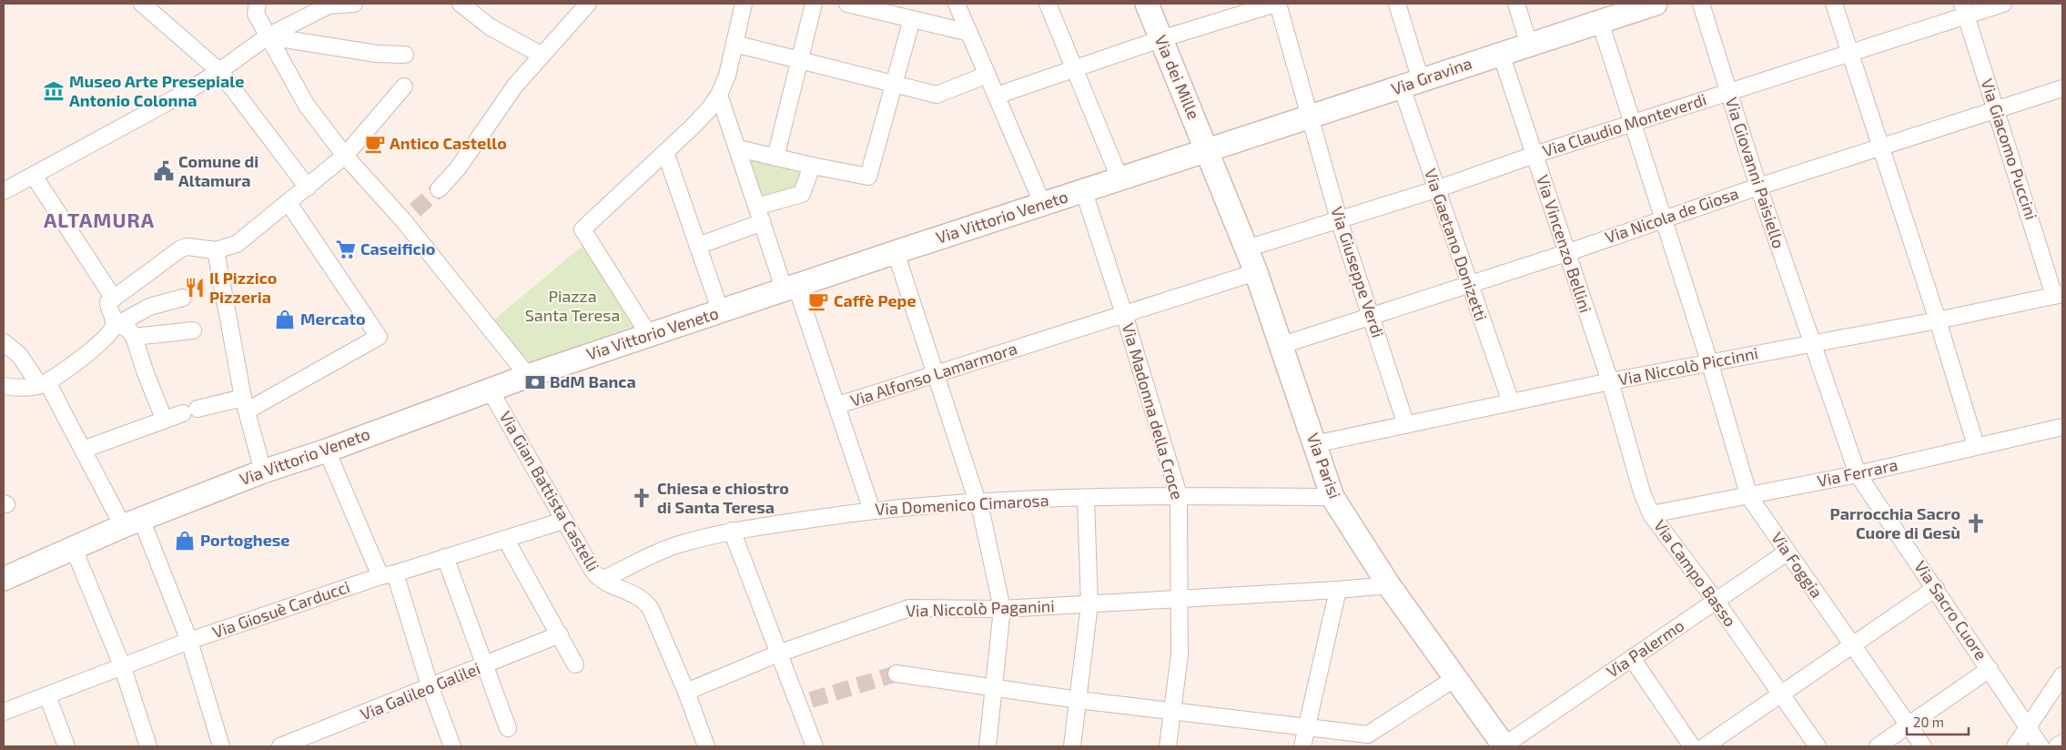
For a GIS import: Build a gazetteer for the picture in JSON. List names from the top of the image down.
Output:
{
  "streets": {
    "main road": [
      "Via Gravina",
      "Via dei Mille",
      "Via Vittorio Veneto",
      "Via Parisi"
    ],
    "street": [
      "Via Claudio Monteverdi",
      "Via Giacomo Puccini",
      "Via Giovanni Paisiello",
      "Via Nicola de Giosa",
      "Via Vincenzo Bellini",
      "Via Gaetano Donizetti",
      "Via Giuseppe Verdi",
      "Via Niccolò Piccinni",
      "Via Alfonso Lamarmora",
      "Via Madonna della Croce",
      "Via Ferrara",
      "Via Gian Battista Castelli",
      "Via Domenico Cimarosa",
      "Via Foggia",
      "Via Campo Basso",
      "Via Niccolò Paganini",
      "Via Giosuè Carducci",
      "Via Sacro Cuore",
      "Via Palermo",
      "Via Galileo Galilei"
    ]
  },
  "crossings": [
    ["Via Gravina", "Via dei Mille"],
    ["Via Gravina", "Via Vittorio Veneto"],
    ["Via Gravina", "Via Vincenzo Bellini"],
    ["Via Gravina", "Via Gaetano Donizetti"],
    ["Via Gravina", "Via Giuseppe Verdi"],
    ["Via Gravina", "Via Parisi"],
    ["Via Gravina", "Via Foggia"],
    ["Via dei Mille", "Via Vittorio Veneto"],
    ["Via dei Mille", "Via Parisi"],
    ["Via Claudio Monteverdi", "Via Giacomo Puccini"],
    ["Via Claudio Monteverdi", "Via Giovanni Paisiello"],
    ["Via Claudio Monteverdi", "Via Vincenzo Bellini"],
    ["Via Claudio Monteverdi", "Via Gaetano Donizetti"],
    ["Via Claudio Monteverdi", "Via Giuseppe Verdi"],
    ["Via Claudio Monteverdi", "Via Parisi"],
    ["Via Claudio Monteverdi", "Via Foggia"],
    ["Via Giacomo Puccini", "Via Nicola de Giosa"],
    ["Via Giacomo Puccini", "Via Niccolò Piccinni"],
    ["Via Giovanni Paisiello", "Via Nicola de Giosa"],
    ["Via Giovanni Paisiello", "Via Niccolò Piccinni"],
    ["Via Giovanni Paisiello", "Via Sacro Cuore"],
    ["Via Nicola de Giosa", "Via Vincenzo Bellini"],
    ["Via Nicola de Giosa", "Via Gaetano Donizetti"],
    ["Via Nicola de Giosa", "Via Giuseppe Verdi"],
    ["Via Nicola de Giosa", "Via Parisi"],
    ["Via Nicola de Giosa", "Via Foggia"],
    ["Via Vittorio Veneto", "Via Alfonso Lamarmora"],
    ["Via Vittorio Veneto", "Via Madonna della Croce"],
    ["Via Vittorio Veneto", "Via Parisi"],
    ["Via Vittorio Veneto", "Via Gian Battista Castelli"],
    ["Via Vincenzo Bellini", "Via Niccolò Piccinni"],
    ["Via Vincenzo Bellini", "Via Campo Basso"],
    ["Via Gaetano Donizetti", "Via Niccolò Piccinni"],
    ["Via Giuseppe Verdi", "Via Niccolò Piccinni"],
    ["Via Niccolò Piccinni", "Via Parisi"],
    ["Via Niccolò Piccinni", "Via Foggia"],
    ["Via Niccolò Piccinni", "Via Campo Basso"],
    ["Via Niccolò Piccinni", "Via Sacro Cuore"],
    ["Via Alfonso Lamarmora", "Via Madonna della Croce"],
    ["Via Alfonso Lamarmora", "Via Parisi"],
    ["Via Madonna della Croce", "Via Domenico Cimarosa"],
    ["Via Madonna della Croce", "Via Niccolò Paganini"],
    ["Via Parisi", "Via Domenico Cimarosa"],
    ["Via Parisi", "Via Niccolò Paganini"],
    ["Via Parisi", "Via Palermo"],
    ["Via Ferrara", "Via Foggia"],
    ["Via Ferrara", "Via Campo Basso"],
    ["Via Ferrara", "Via Sacro Cuore"],
    ["Via Gian Battista Castelli", "Via Domenico Cimarosa"],
    ["Via Gian Battista Castelli", "Via Niccolò Paganini"],
    ["Via Gian Battista Castelli", "Via Giosuè Carducci"],
    ["Via Foggia", "Via Palermo"],
    ["Via Campo Basso", "Via Palermo"]
  ],
  "districts": ["ALTAMURA"],
  "parks": ["Piazza Santa Teresa"],
  "places": {
    "museum": ["Museo Arte Presepiale Antonio Colonna"],
    "cafe": ["Antico Castello", "Caffè Pepe"],
    "public building": ["Comune di Altamura"],
    "supermarket": ["Caseificio"],
    "restaurant": ["Il Pizzico Pizzeria"],
    "shop": ["Mercato", "Portoghese"],
    "bank": ["BdM Banca"],
    "church": ["Chiesa e chiostro di Santa Teresa", "Parrocchia Sacro Cuore di Gesù"]
  },
  "scale_bar": "20 m"
}
